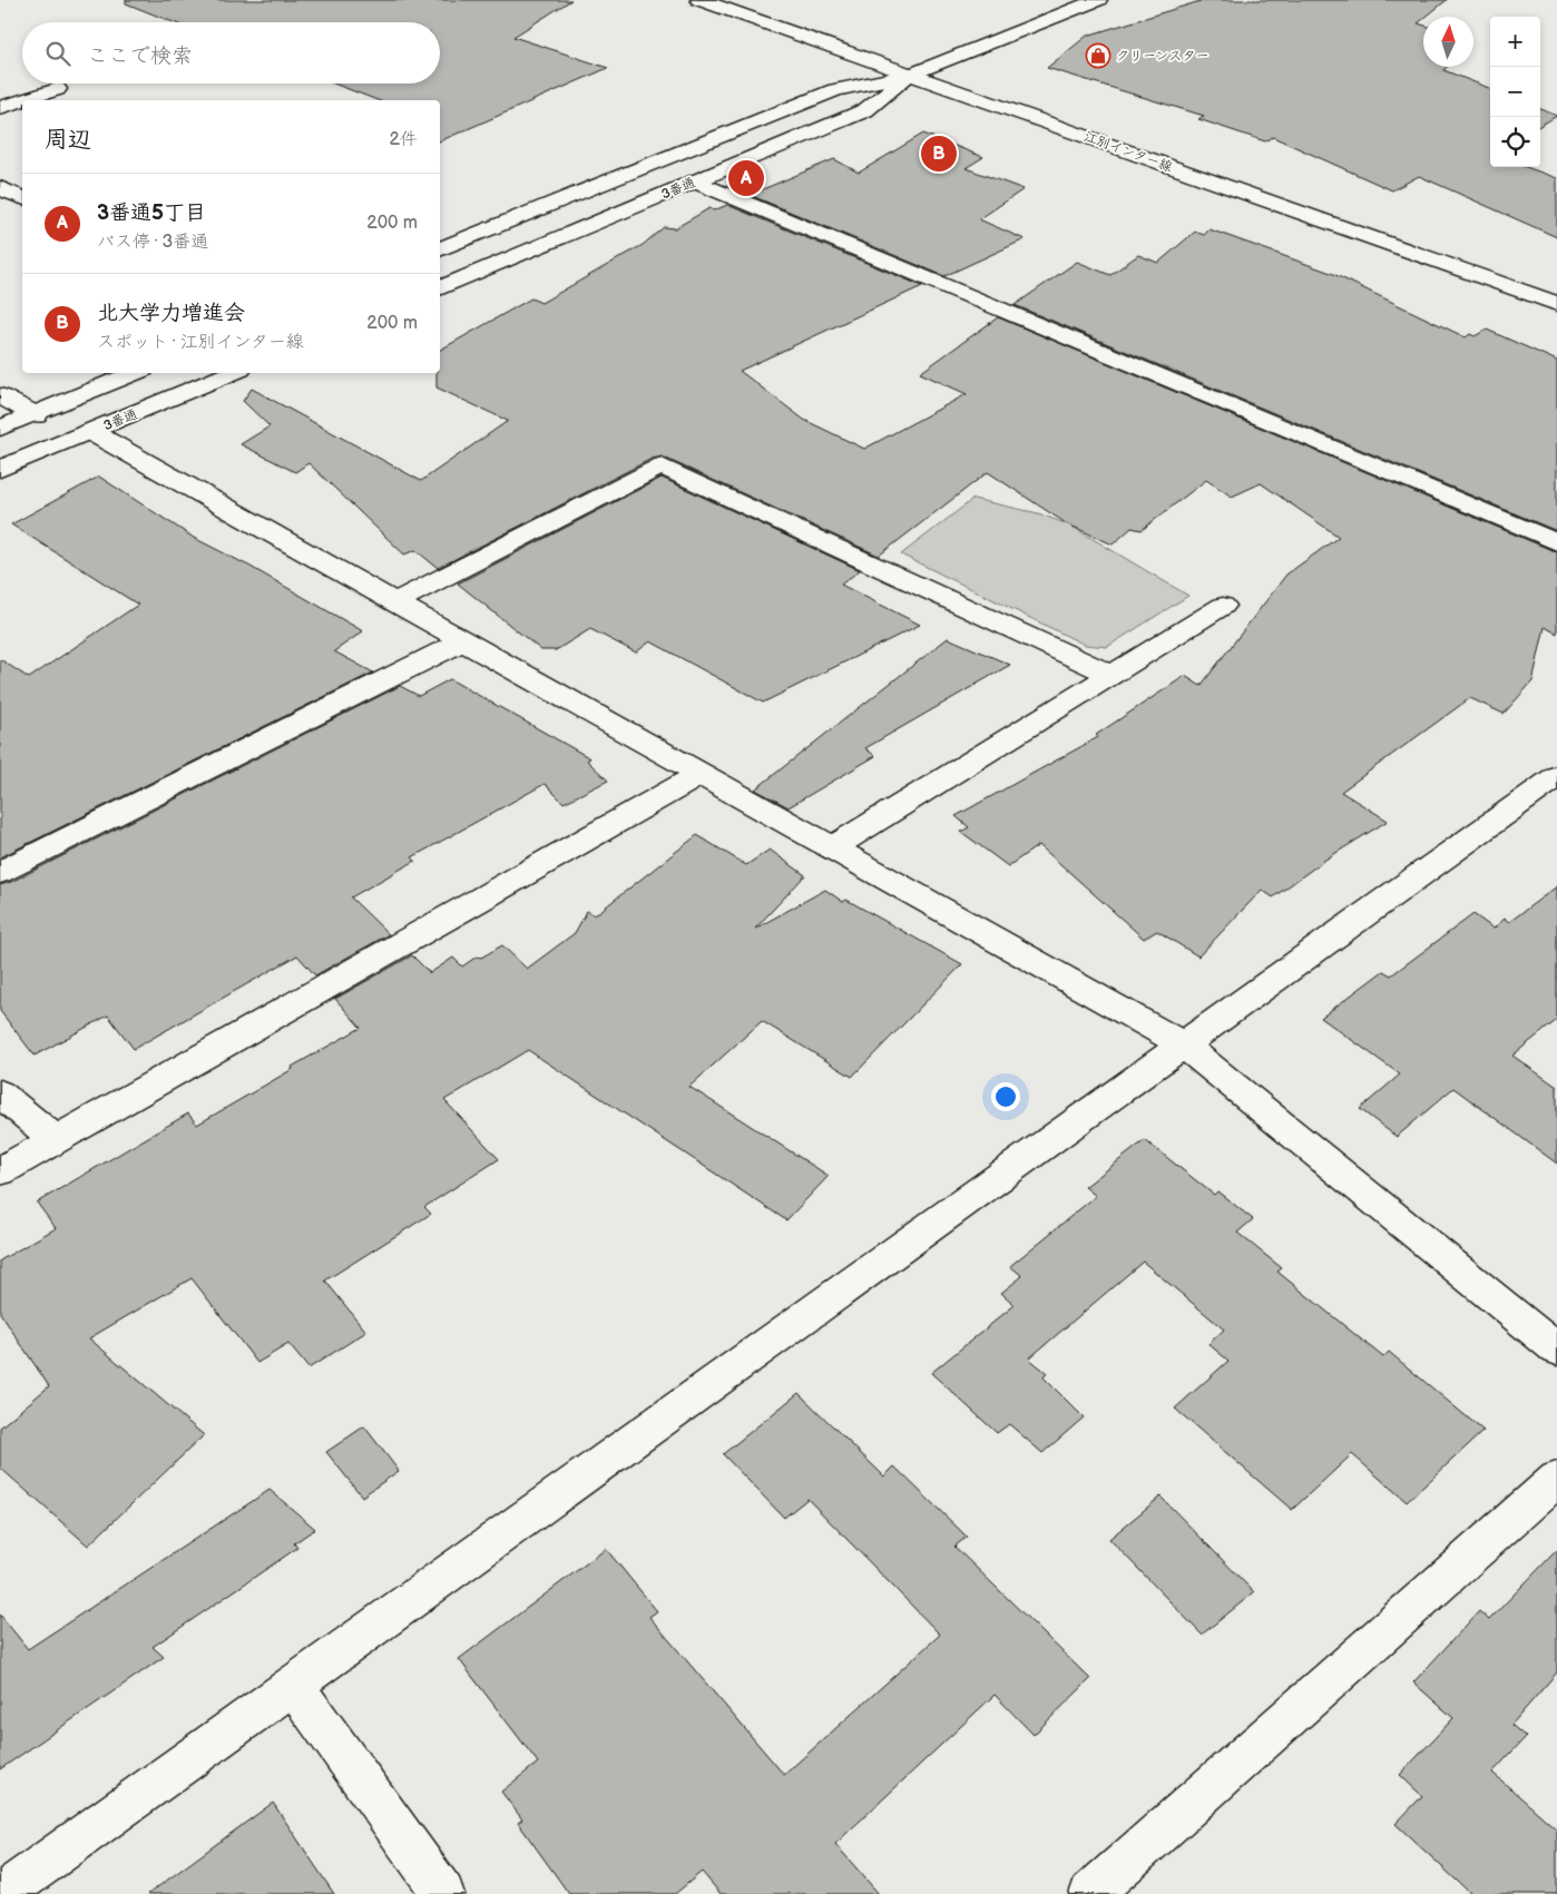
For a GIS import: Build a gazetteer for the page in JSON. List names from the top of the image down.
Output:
{
  "streets": {
    "street": ["江別インター線", "3番通"]
  },
  "crossings": [
    ["江別インター線", "3番通"]
  ],
  "places": {
    "shop": ["クリーンスター"]
  },
  "north": "top",
  "page": {
    "map_buttons": ["+", "−"],
    "search": "ここで検索",
    "heading": ["周辺", "2件"],
    "pins": ["B", "A"],
    "list": [
      {
        "mark": "A",
        "name": "3番通5丁目",
        "note": "バス停 · 3番通",
        "value": "200 m"
      },
      {
        "mark": "B",
        "name": "北大学力増進会",
        "note": "スポット · 江別インター線",
        "value": "200 m"
      }
    ]
  }
}
